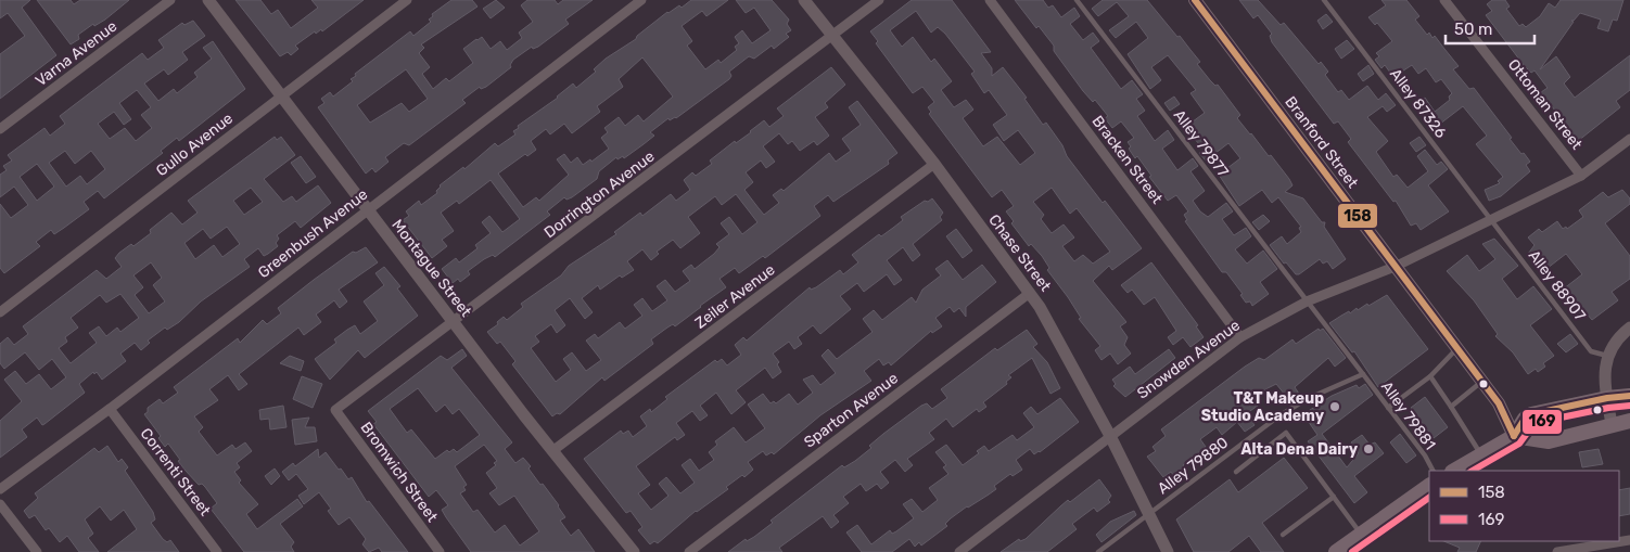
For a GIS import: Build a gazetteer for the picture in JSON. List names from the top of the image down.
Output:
{
  "streets": {
    "main road": ["Branford Street"],
    "street": [
      "Varna Avenue",
      "Ottoman Street",
      "Gullo Avenue",
      "Bracken Street",
      "Dorrington Avenue",
      "Greenbush Avenue",
      "Chase Street",
      "Montague Street",
      "Zeiler Avenue",
      "Snowden Avenue",
      "Sparton Avenue",
      "Correnti Street",
      "Bromwich Street"
    ],
    "lane": [
      "Alley 87326",
      "Alley 79877",
      "Alley 88907",
      "Alley 79881",
      "Alley 79880"
    ]
  },
  "crossings": [
    ["Alley 87326", "Alley 88907"],
    ["Alley 87326", "Snowden Avenue"],
    ["Ottoman Street", "Snowden Avenue"],
    ["Branford Street", "Snowden Avenue"],
    ["Alley 79877", "Snowden Avenue"],
    ["Alley 79877", "Alley 79881"],
    ["Alley 79877", "Alley 79880"],
    ["Gullo Avenue", "Montague Street"],
    ["Bracken Street", "Snowden Avenue"],
    ["Dorrington Avenue", "Chase Street"],
    ["Dorrington Avenue", "Montague Street"],
    ["Dorrington Avenue", "Bromwich Street"],
    ["Greenbush Avenue", "Montague Street"],
    ["Greenbush Avenue", "Correnti Street"],
    ["Chase Street", "Zeiler Avenue"],
    ["Chase Street", "Snowden Avenue"],
    ["Chase Street", "Sparton Avenue"],
    ["Chase Street", "Alley 79880"],
    ["Montague Street", "Zeiler Avenue"],
    ["Alley 88907", "Snowden Avenue"],
    ["Alley 79881", "Alley 79880"]
  ],
  "places": ["T&T Makeup Studio Academy", "Alta Dena Dairy"],
  "lines": ["transit line 158", "transit line 169"],
  "legend": ["158", "169"],
  "scale_bar": "50 m"
}
